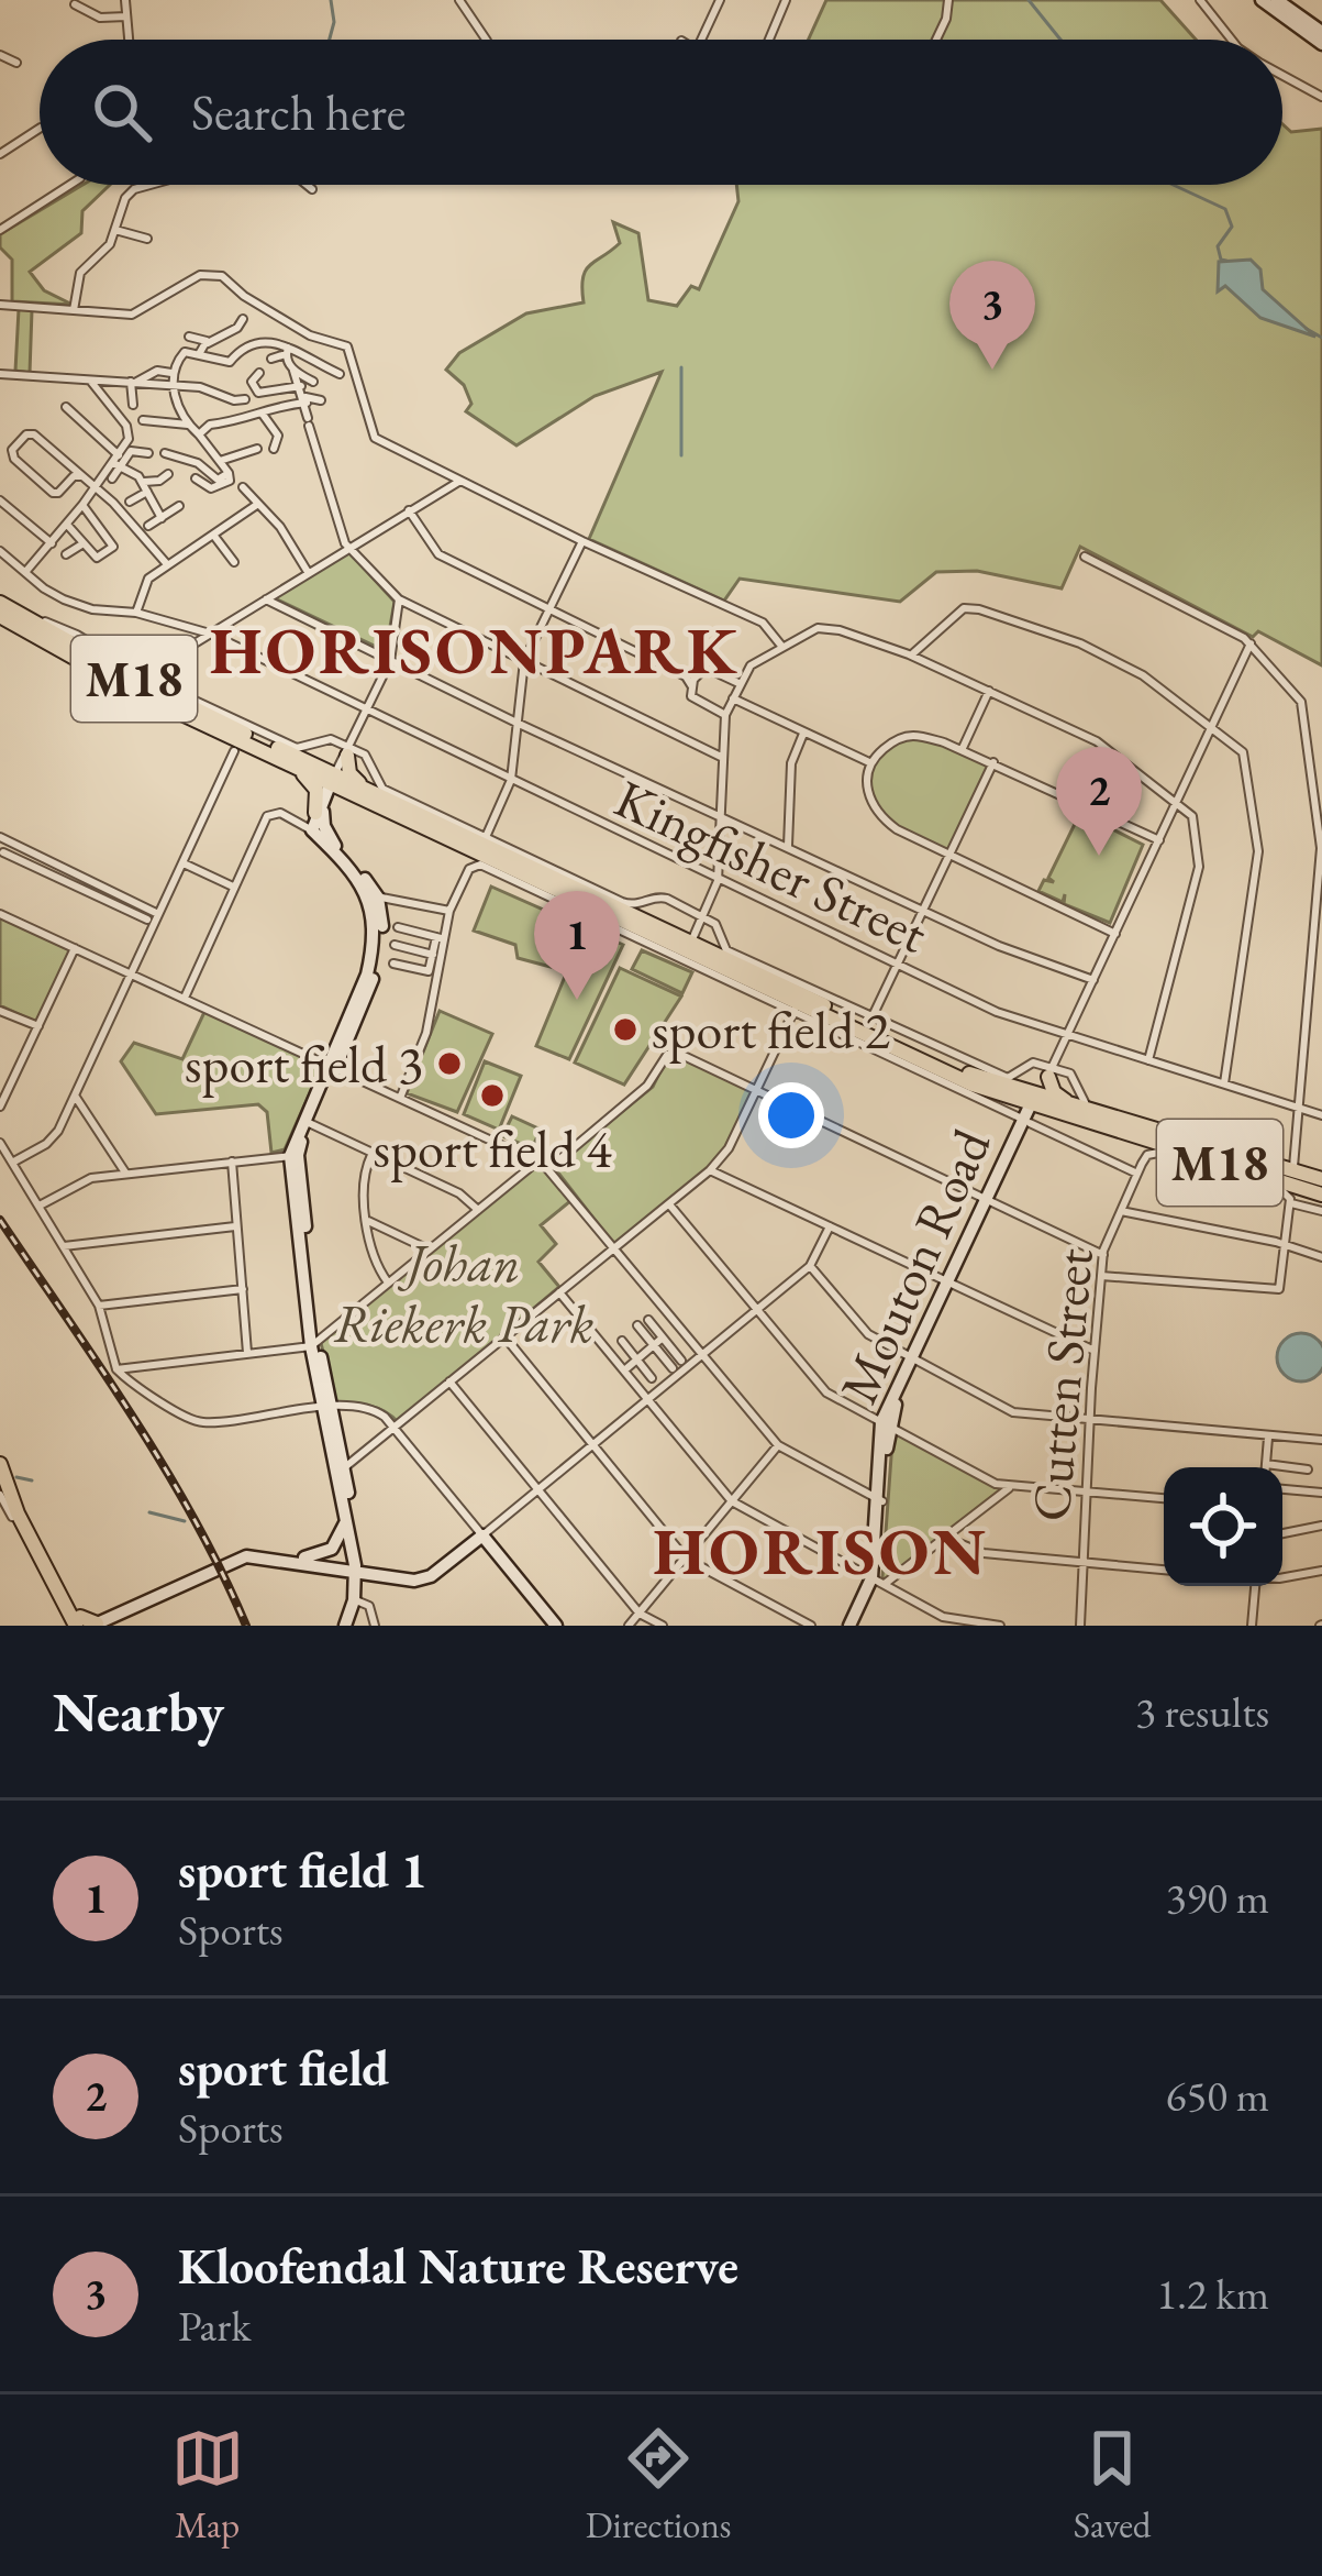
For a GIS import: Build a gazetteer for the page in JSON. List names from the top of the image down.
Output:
{
  "streets": {
    "main road": ["M18"],
    "street": ["Kingfisher Street", "Mouton Road", "Cutten Street"]
  },
  "crossings": [
    ["M18", "Mouton Road"],
    ["Kingfisher Street", "Mouton Road"]
  ],
  "districts": ["HORISONPARK", "HORISON"],
  "parks": ["Johan Riekerk Park"],
  "places": ["sport field 2", "sport field 3", "sport field 4"],
  "page": {
    "search": "Search here",
    "pins": ["3", "2", "1"],
    "heading": ["Nearby", "3 results"],
    "list": [
      {
        "mark": "1",
        "name": "sport field 1",
        "note": "Sports",
        "value": "390 m"
      },
      {
        "mark": "2",
        "name": "sport field",
        "note": "Sports",
        "value": "650 m"
      },
      {
        "mark": "3",
        "name": "Kloofendal Nature Reserve",
        "note": "Park",
        "value": "1.2 km"
      }
    ],
    "nav": ["Map", "Directions", "Saved"]
  }
}
